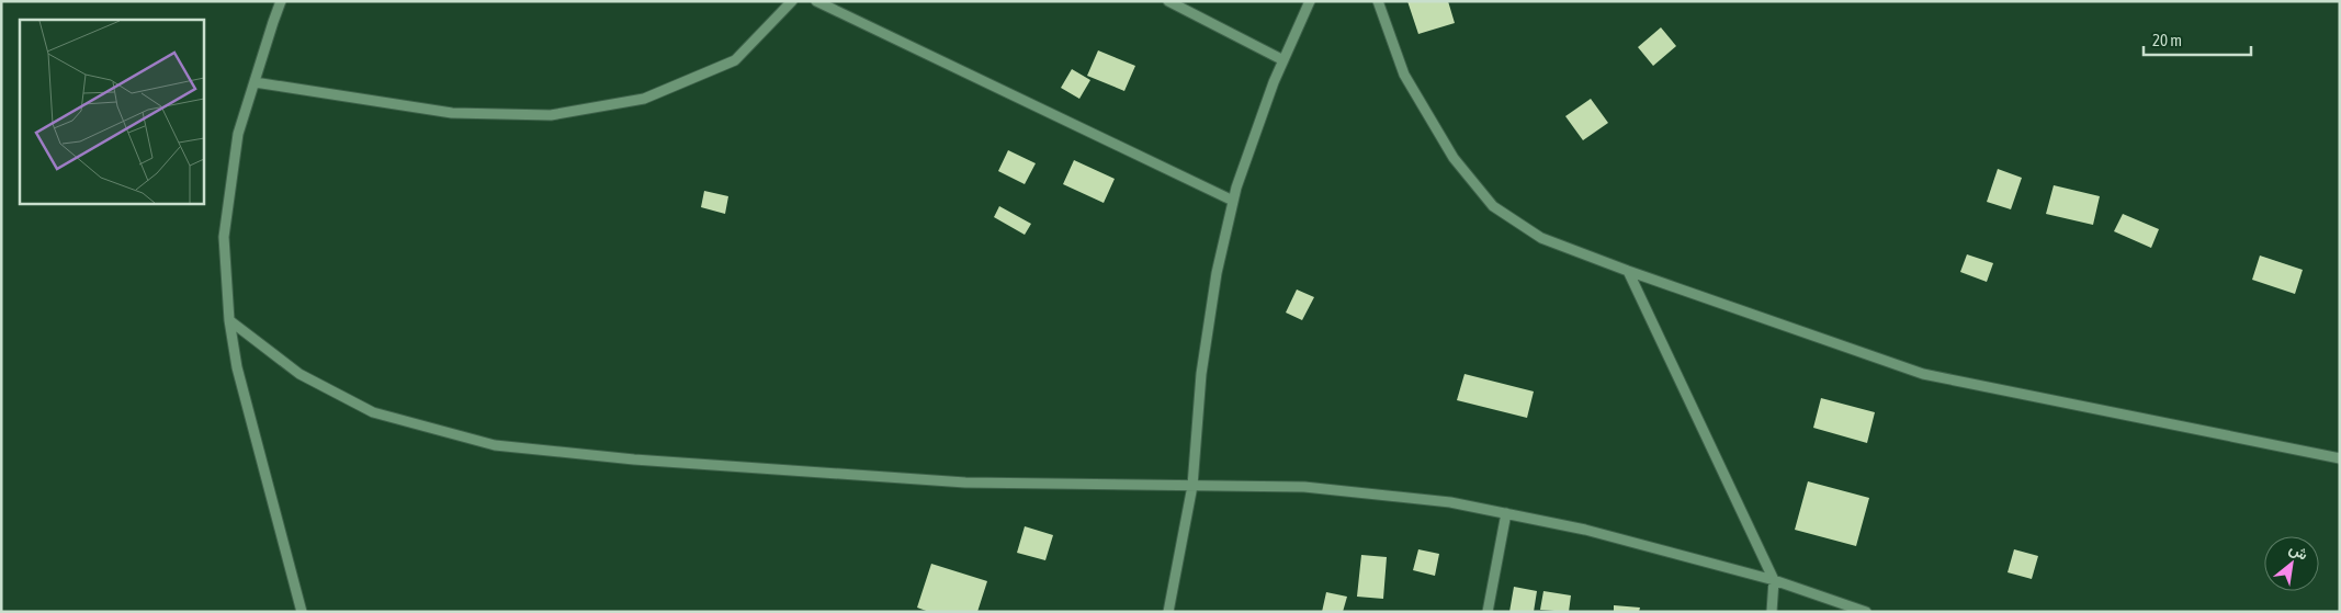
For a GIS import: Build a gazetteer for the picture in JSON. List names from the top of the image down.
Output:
{
  "scale_bar": "20 m",
  "north": "top right"
}
